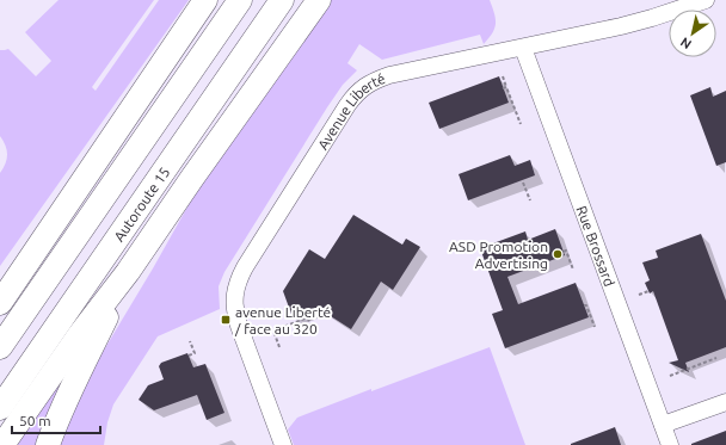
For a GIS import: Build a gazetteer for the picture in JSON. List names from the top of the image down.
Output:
{
  "streets": {
    "highway": ["Autoroute 15"],
    "street": ["Avenue Liberté", "Rue Brossard"]
  },
  "crossings": [
    ["Avenue Liberté", "Rue Brossard"]
  ],
  "places": {
    "other": ["ASD Promotion Advertising"],
    "transit": ["avenue Liberté / face au 320"]
  },
  "scale_bar": "50 m",
  "north": "bottom left"
}
